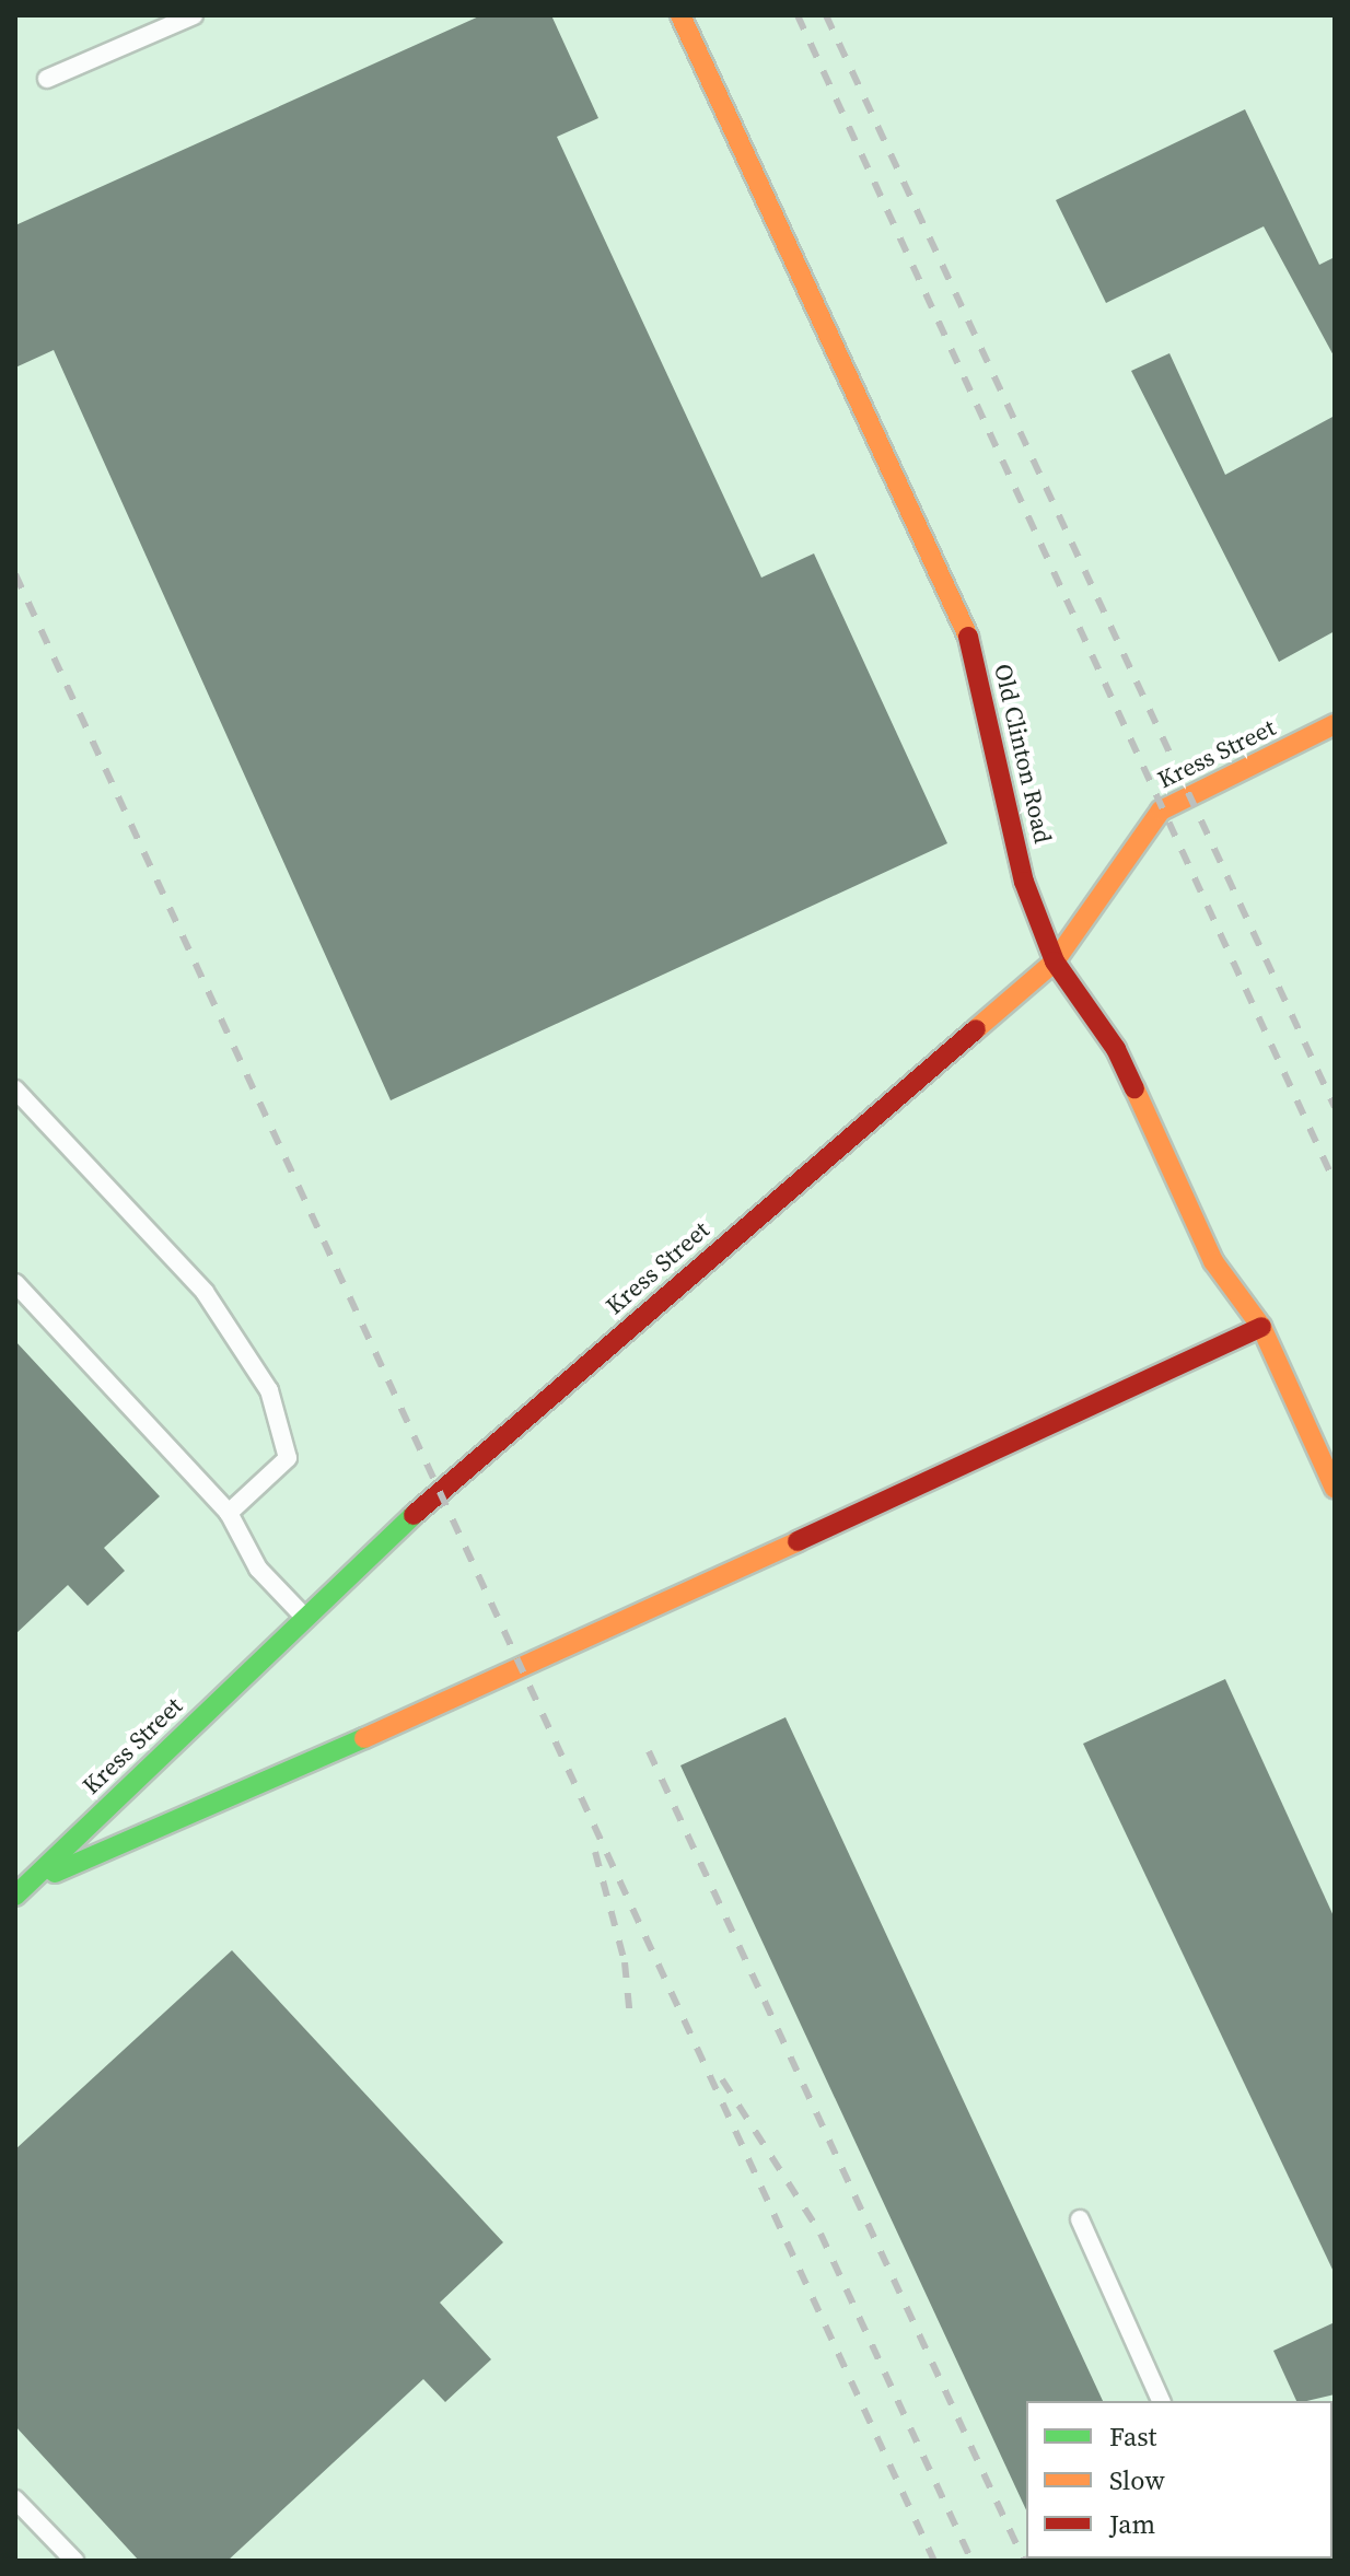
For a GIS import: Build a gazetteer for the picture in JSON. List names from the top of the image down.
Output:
{
  "streets": {
    "street": ["Old Clinton Road", "Kress Street"]
  },
  "crossings": [
    ["Old Clinton Road", "Kress Street"]
  ],
  "legend": ["Fast", "Slow", "Jam"]
}
